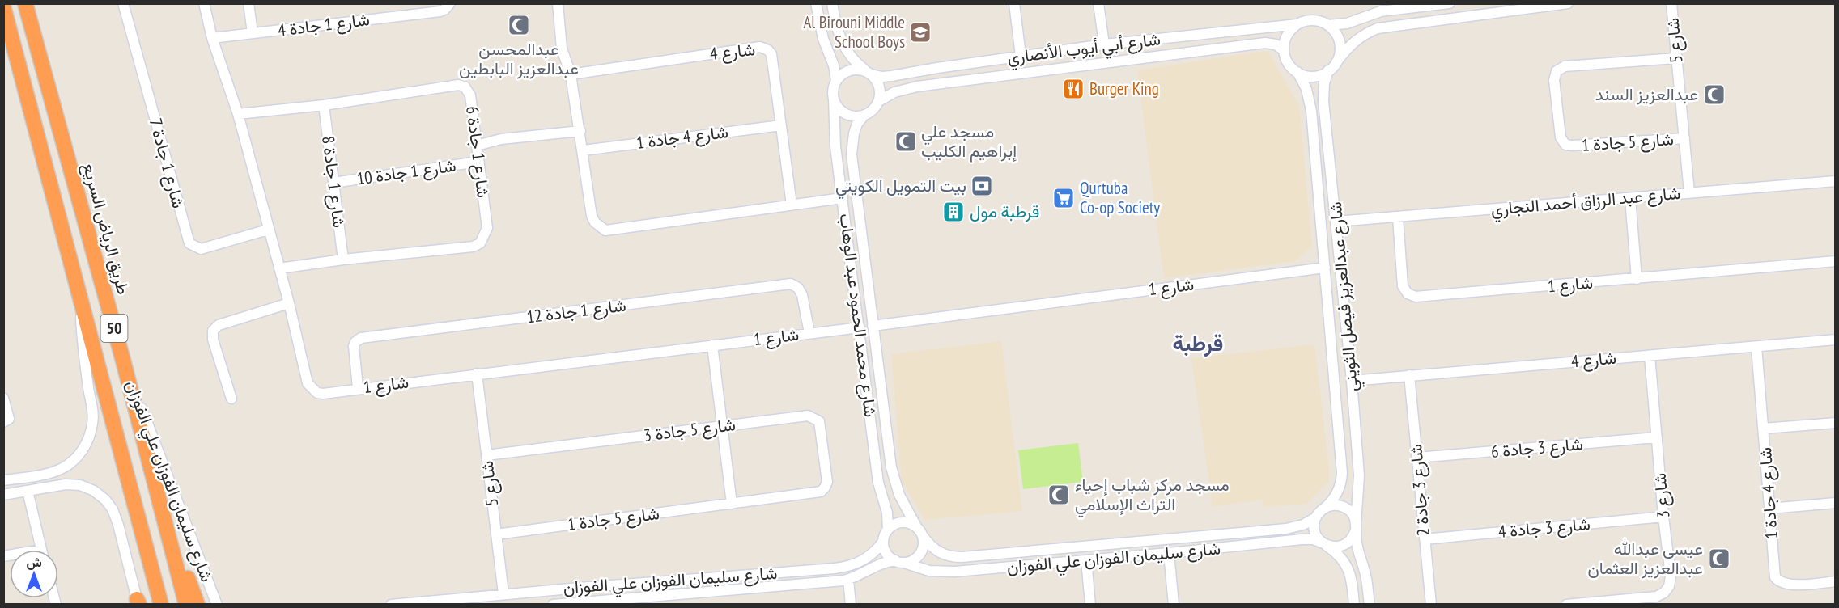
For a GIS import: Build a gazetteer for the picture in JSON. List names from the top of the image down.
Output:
{
  "streets": {
    "highway": ["طريق الرياض السريع", "50"],
    "street": [
      "شارع 1 جادة 4",
      "شارع 5",
      "شارع أبي أيوب الأنصاري",
      "شارع 4",
      "شارع 4 جادة 1",
      "شارع 5 جادة 1",
      "شارع 1 جادة 6",
      "شارع 1 جادة 7",
      "شارع 1 جادة 10",
      "شارع 1 جادة 8",
      "شارع عبد الرزاق أحمد النجاري",
      "شارع 1",
      "شارع عبدالعزيز فيصل الثويني",
      "شارع 1 جادة 12",
      "شارع محمد الحمود عبد الوهاب",
      "شارع 5 جادة 3",
      "شارع 3 جادة 6",
      "شارع سليمان الفوزان علي الفوزان",
      "شارع 3 جادة 2",
      "شارع 3",
      "شارع 3 جادة 4"
    ]
  },
  "crossings": [
    ["شارع 1 جادة 4", "شارع 1"],
    ["شارع 5", "شارع 5 جادة 1"],
    ["شارع 5", "شارع عبد الرزاق أحمد النجاري"],
    ["شارع 5", "شارع 1"],
    ["شارع 5", "شارع 5 جادة 3"],
    ["شارع 5", "شارع سليمان الفوزان علي الفوزان"],
    ["شارع أبي أيوب الأنصاري", "شارع عبدالعزيز فيصل الثويني"],
    ["شارع أبي أيوب الأنصاري", "شارع محمد الحمود عبد الوهاب"],
    ["شارع 4", "شارع 4 جادة 1"],
    ["شارع 4", "شارع عبدالعزيز فيصل الثويني"],
    ["شارع 4", "شارع 3 جادة 2"],
    ["شارع 4", "شارع 3"],
    ["شارع 5 جادة 1", "شارع 5 جادة 3"],
    ["شارع 1 جادة 6", "شارع 1 جادة 10"],
    ["شارع 1 جادة 6", "شارع 1 جادة 8"],
    ["شارع 1 جادة 6", "شارع 1"],
    ["شارع 1 جادة 7", "شارع 1"],
    ["شارع 1 جادة 10", "شارع 1 جادة 8"],
    ["شارع عبد الرزاق أحمد النجاري", "شارع 1"],
    ["شارع عبد الرزاق أحمد النجاري", "شارع عبدالعزيز فيصل الثويني"],
    ["طريق الرياض السريع", "شارع سليمان الفوزان علي الفوزان"],
    ["شارع 1", "شارع عبدالعزيز فيصل الثويني"],
    ["شارع 1", "شارع 1 جادة 12"],
    ["شارع 1", "شارع محمد الحمود عبد الوهاب"],
    ["شارع عبدالعزيز فيصل الثويني", "شارع سليمان الفوزان علي الفوزان"],
    ["شارع محمد الحمود عبد الوهاب", "شارع سليمان الفوزان علي الفوزان"],
    ["شارع 3 جادة 6", "شارع 3 جادة 2"],
    ["شارع 3 جادة 6", "شارع 3"],
    ["شارع 3 جادة 2", "شارع 3 جادة 4"],
    ["شارع 3", "شارع 3 جادة 4"]
  ],
  "districts": ["قرطبة"],
  "places": {
    "mosque": [
      "عبدالمحسن عبدالعزيز البابطين",
      "عبدالعزيز السند",
      "مسجد علي إبراهيم الكليب",
      "مسجد مركز شباب إحياء التراث الإسلامي",
      "عيسى عبدالله عبدالعزيز العثمان"
    ],
    "school or university": ["Al Birouni Middle School Boys"],
    "restaurant": ["Burger King"],
    "bank": ["بيت التمويل الكويتي"],
    "supermarket": ["Qurtuba Co-op Society"],
    "building": ["قرطبة مول"]
  },
  "north": "top"
}
